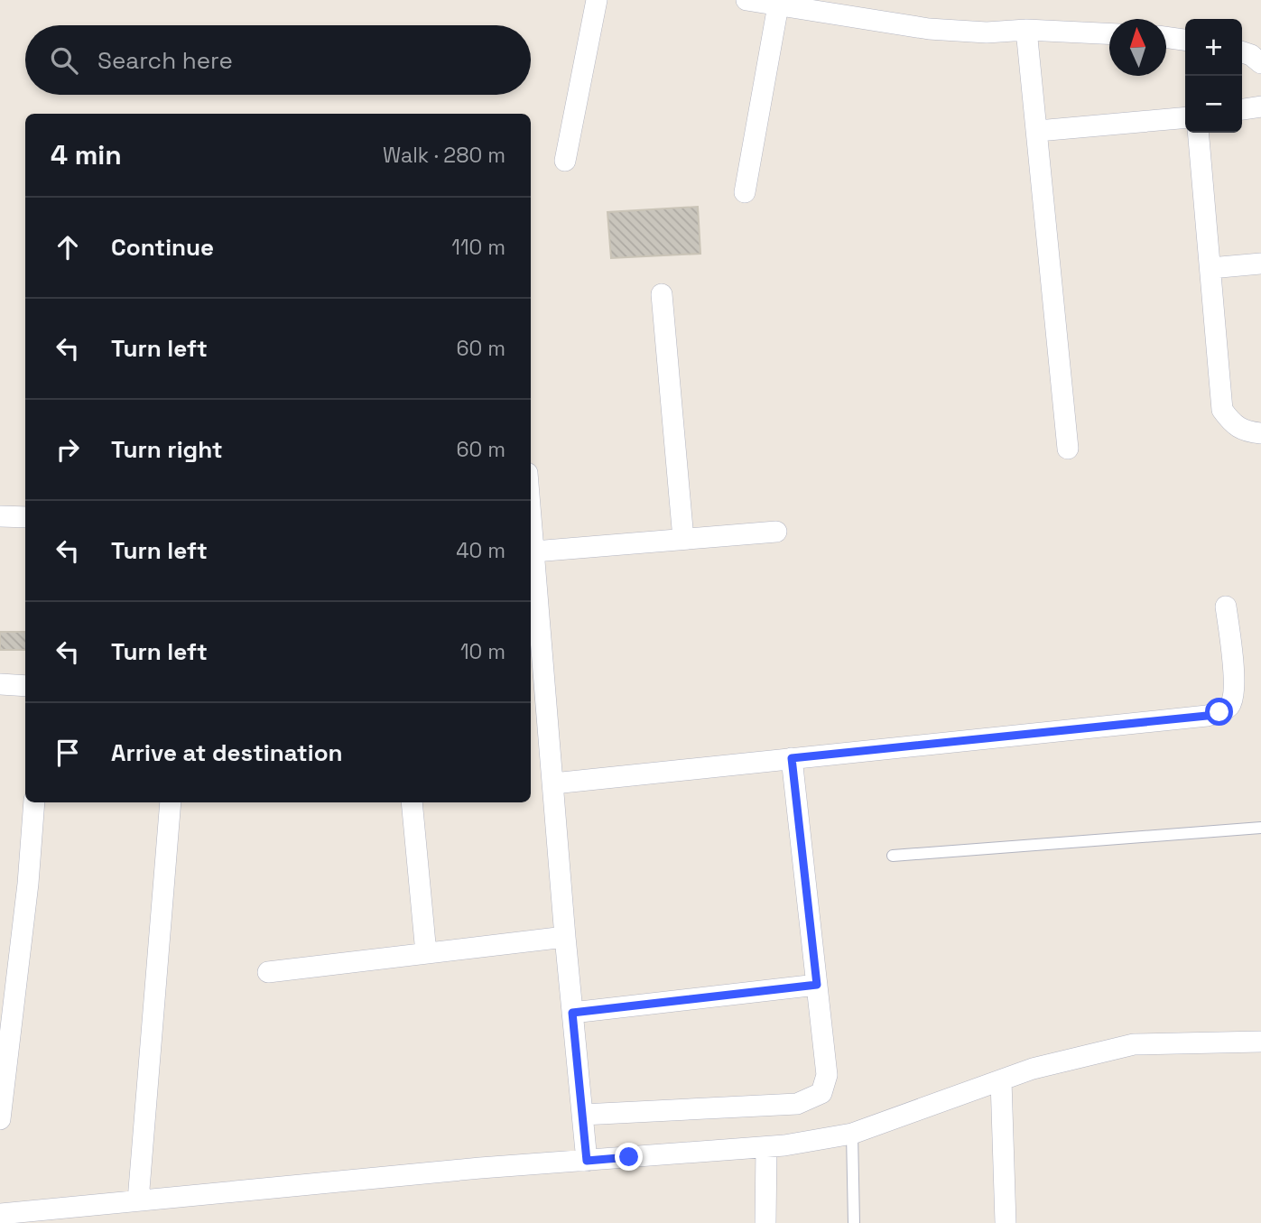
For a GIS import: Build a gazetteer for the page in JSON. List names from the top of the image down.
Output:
{
  "north": "top",
  "page": {
    "map_buttons": ["+", "−"],
    "search": "Search here",
    "heading": ["4 min", "Walk · 280 m"],
    "list": [
      ["Continue", "110 m"],
      ["Turn left", "60 m"],
      ["Turn right", "60 m"],
      ["Turn left", "40 m"],
      ["Turn left", "10 m"],
      "Arrive at destination"
    ]
  }
}
